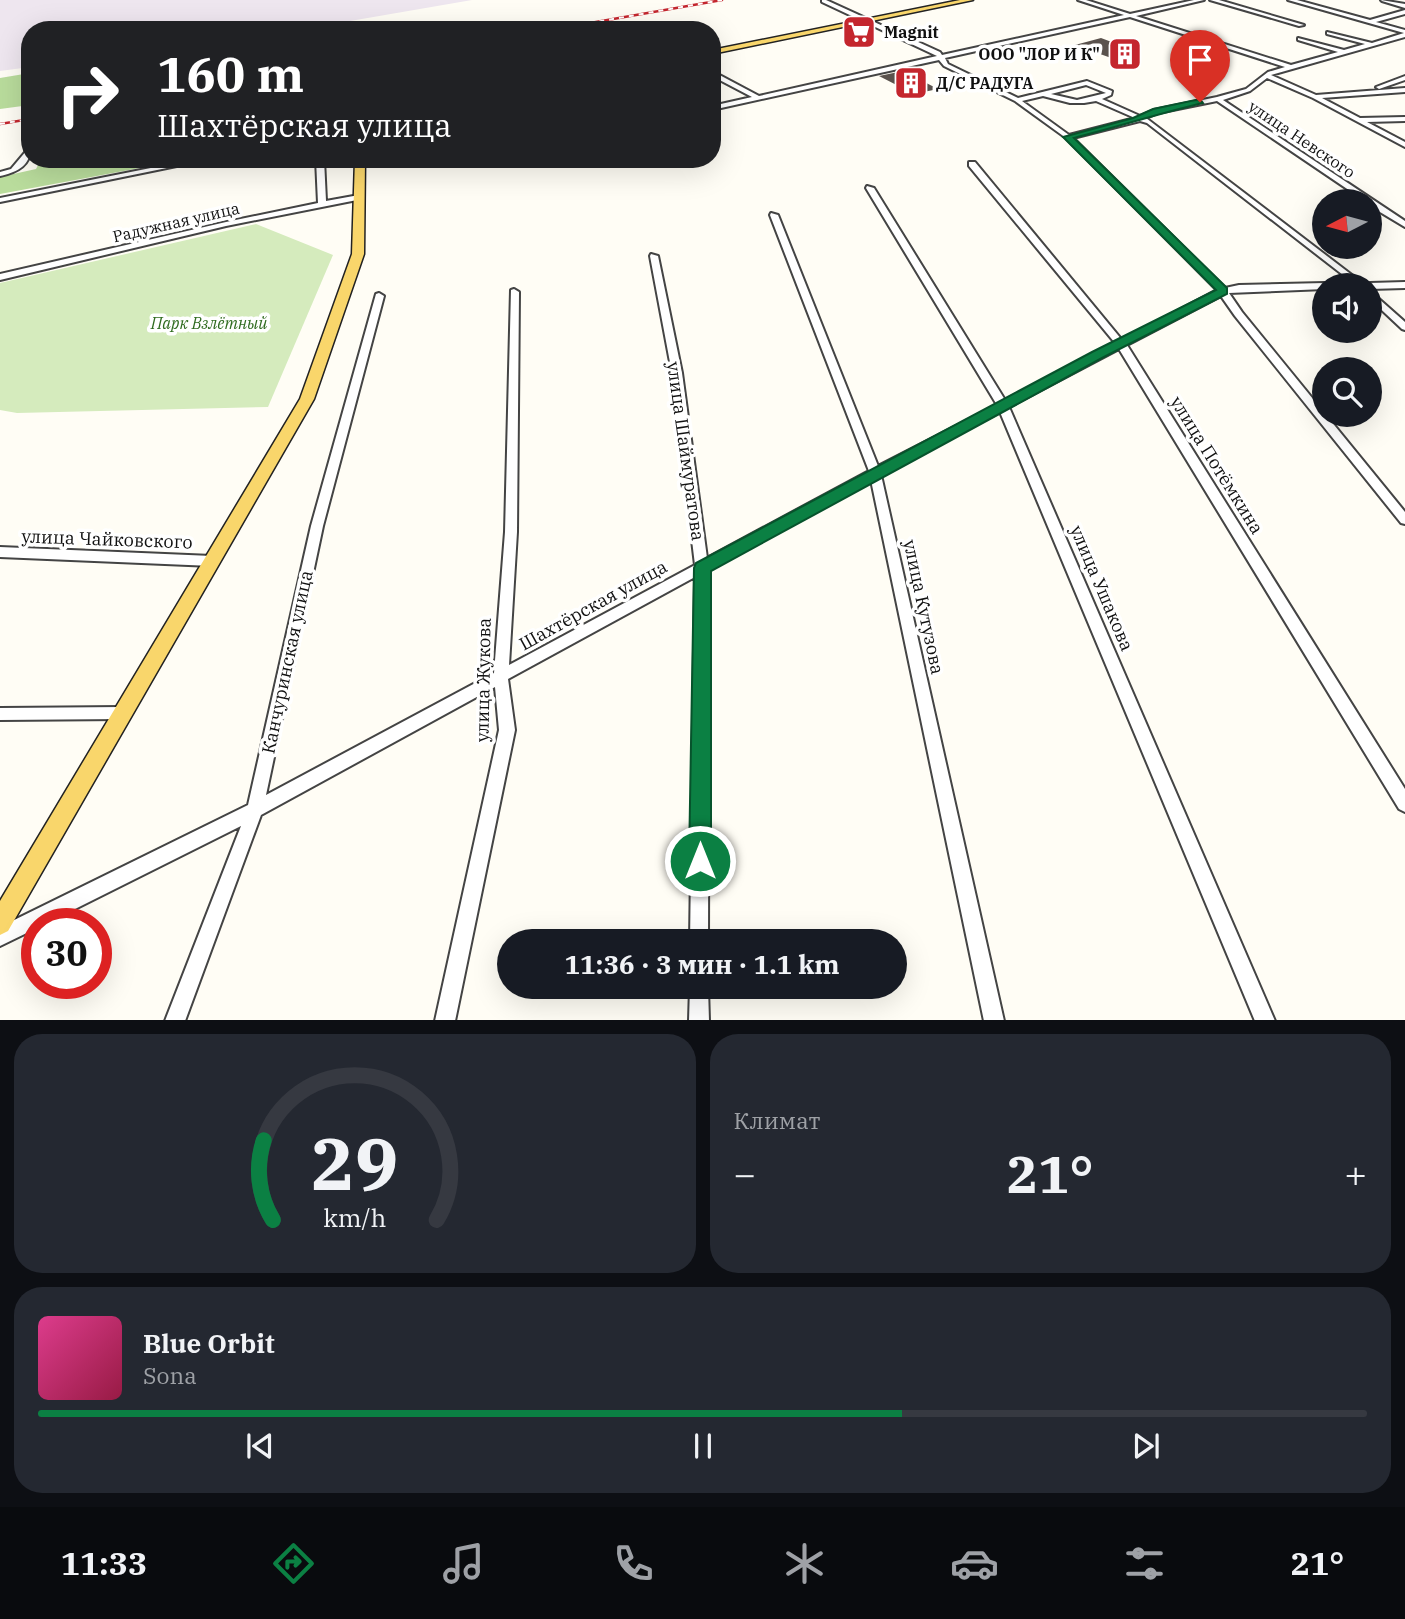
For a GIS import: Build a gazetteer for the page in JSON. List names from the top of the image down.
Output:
{
  "streets": {
    "street": [
      "улица Невского",
      "Радужная улица",
      "улица Шаймуратова",
      "улица Потёмкина",
      "улица Чайковского",
      "улица Ушакова",
      "Шахтёрская улица",
      "улица Кутузова",
      "Канчуринская улица",
      "улица Жукова"
    ]
  },
  "crossings": [
    ["улица Шаймуратова", "Шахтёрская улица"],
    ["улица Потёмкина", "Шахтёрская улица"],
    ["улица Ушакова", "Шахтёрская улица"],
    ["Шахтёрская улица", "улица Кутузова"],
    ["Шахтёрская улица", "Канчуринская улица"],
    ["Шахтёрская улица", "улица Жукова"]
  ],
  "parks": ["Парк Взлётный"],
  "places": {
    "supermarket": ["Magnit"],
    "building": ["ООО \"ЛОР И К\"", "Д/С РАДУГА"]
  },
  "north": "left",
  "page": {
    "turn": ["160 m", "Шахтёрская улица"],
    "limit": "30",
    "trip": "11:36 · 3 мин · 1.1 km",
    "tile": "Климат",
    "heat": ["−", "21°", "+"],
    "song": ["Blue Orbit", "Sona"],
    "tabs": ["11:33", "21°"],
    "gauge": ["29", "km/h"]
  }
}
